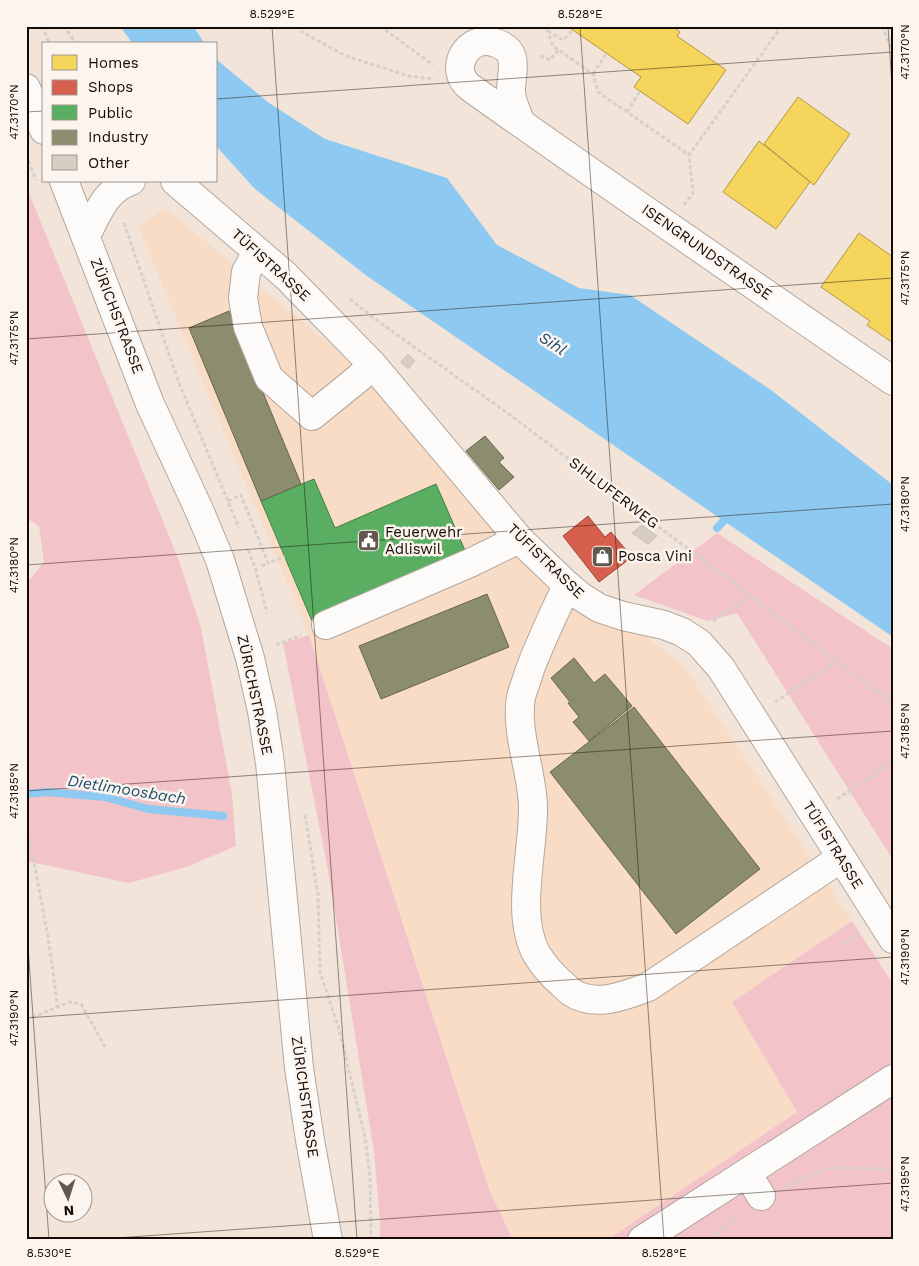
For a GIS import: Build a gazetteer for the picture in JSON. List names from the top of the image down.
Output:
{
  "streets": {
    "street": ["ISENGRUNDSTRASSE", "TÜFISTRASSE", "ZÜRICHSTRASSE"],
    "path": ["SIHLUFERWEG"]
  },
  "water": ["Sihl", "Dietlimoosbach"],
  "places": {
    "public building": ["Feuerwehr Adliswil"],
    "shop": ["Posca Vini"]
  },
  "legend": [
    "Homes",
    "Shops",
    "Public",
    "Industry",
    "Other"
  ],
  "north": "bottom",
  "coordinates": [
    "8.529°E",
    "8.528°E",
    "47.3170°N",
    "47.3175°N",
    "47.3180°N",
    "47.3185°N",
    "47.3190°N",
    "47.3195°N",
    "8.530°E"
  ]
}
